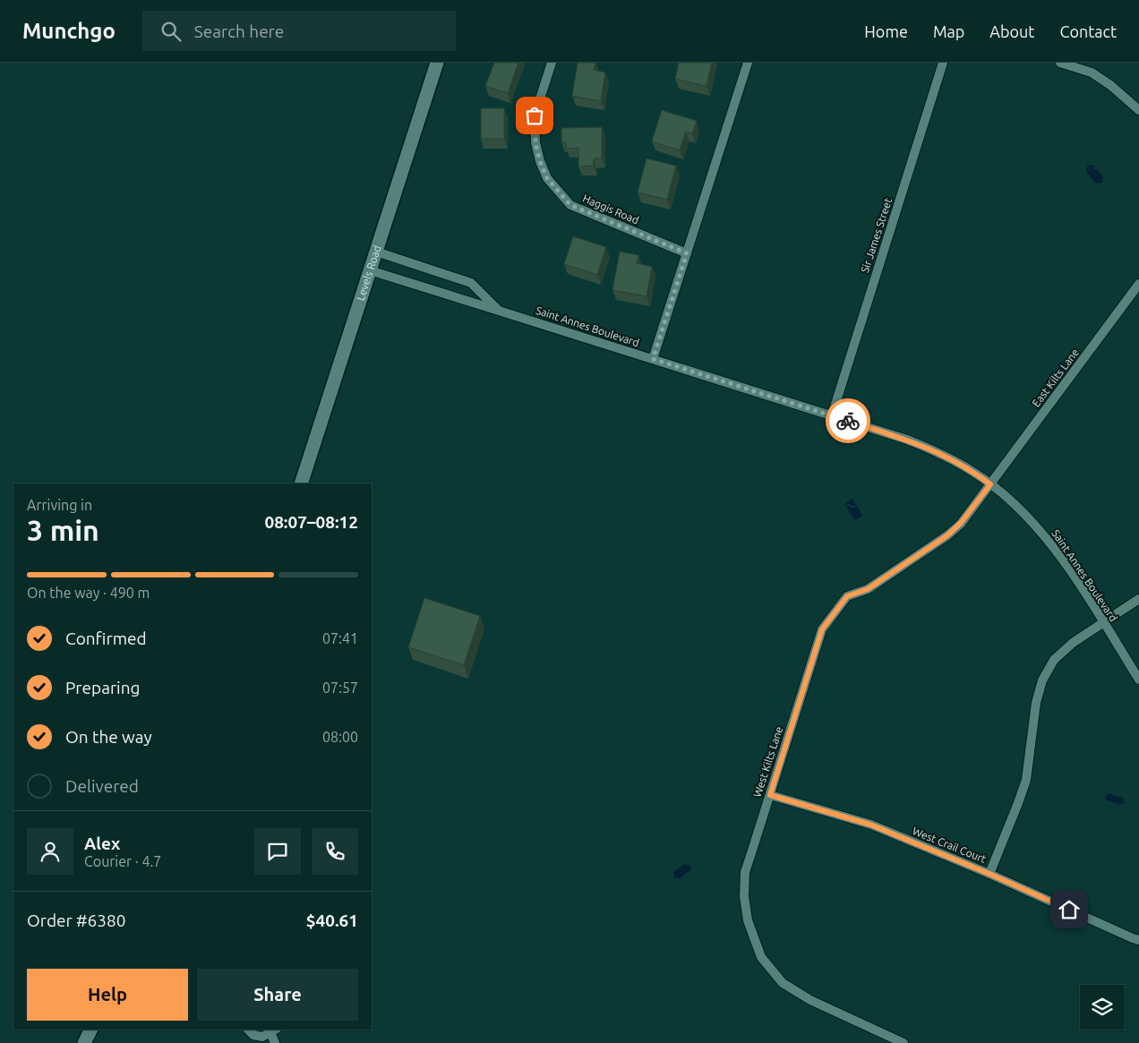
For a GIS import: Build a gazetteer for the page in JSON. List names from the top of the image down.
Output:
{
  "streets": {
    "main road": ["Levels Road"],
    "street": [
      "Haggis Road",
      "Sir James Street",
      "Saint Annes Boulevard",
      "East Kilts Lane",
      "West Kilts Lane",
      "West Crail Court"
    ]
  },
  "crossings": [
    ["Sir James Street", "Saint Annes Boulevard"],
    ["Levels Road", "Saint Annes Boulevard"],
    ["Saint Annes Boulevard", "East Kilts Lane"],
    ["Saint Annes Boulevard", "West Kilts Lane"],
    ["East Kilts Lane", "West Kilts Lane"],
    ["West Kilts Lane", "West Crail Court"]
  ],
  "page": {
    "header": "Munchgo",
    "search": "Search here",
    "nav": [
      "Home",
      "Map",
      "About",
      "Contact"
    ],
    "heading": ["3 min", "Arriving in", "08:07–08:12"],
    "panel": [
      "Alex",
      "Courier · 4.7",
      "Order #6380",
      "$40.61"
    ],
    "bar": "On the way · 490 m",
    "list": [
      ["Confirmed", "07:41"],
      ["Preparing", "07:57"],
      ["On the way", "08:00"],
      "Delivered"
    ],
    "buttons": ["Help", "Share"]
  }
}
